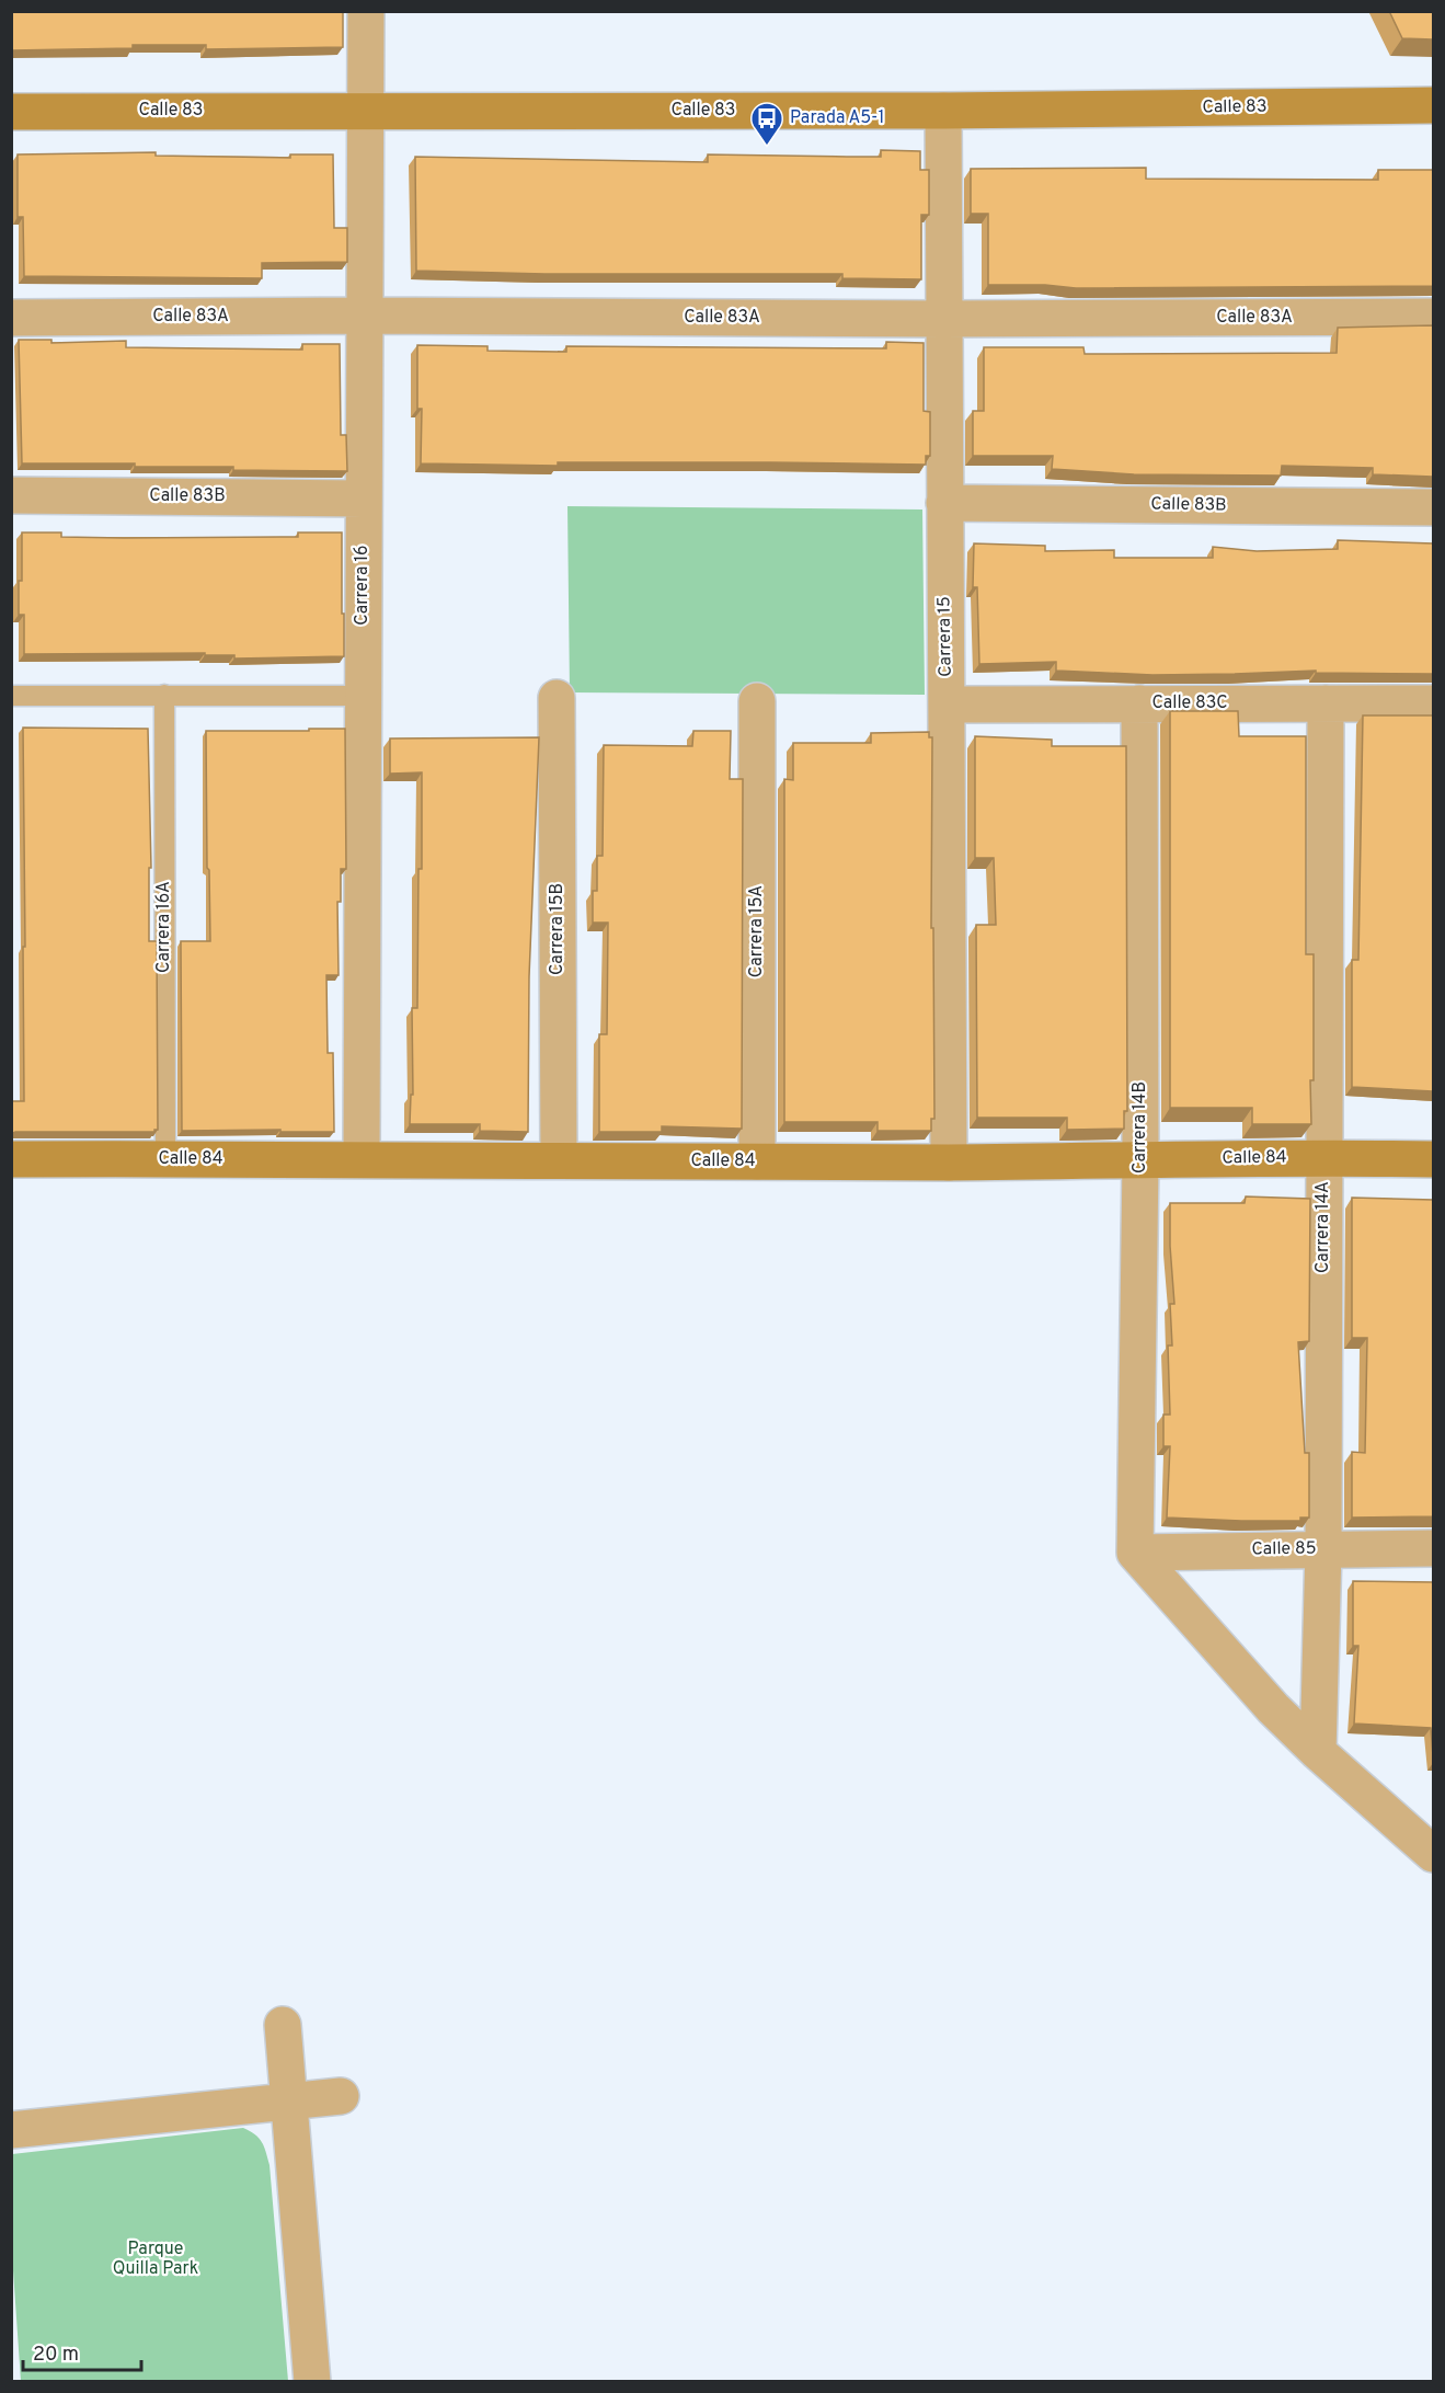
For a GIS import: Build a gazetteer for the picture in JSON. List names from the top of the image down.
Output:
{
  "streets": {
    "street": [
      "Calle 83",
      "Calle 83A",
      "Calle 83B",
      "Carrera 16",
      "Carrera 15",
      "Calle 83C",
      "Carrera 15B",
      "Carrera 15A",
      "Carrera 14B",
      "Calle 84",
      "Carrera 14A",
      "Calle 85"
    ],
    "lane": ["Carrera 16A"]
  },
  "crossings": [
    ["Calle 83", "Carrera 16"],
    ["Calle 83", "Carrera 15"],
    ["Calle 83A", "Carrera 16"],
    ["Calle 83A", "Carrera 15"],
    ["Calle 83B", "Carrera 16"],
    ["Calle 83B", "Carrera 15"],
    ["Carrera 16", "Calle 84"],
    ["Carrera 15", "Calle 83C"],
    ["Carrera 15", "Calle 84"],
    ["Calle 83C", "Carrera 14B"],
    ["Calle 83C", "Carrera 14A"],
    ["Carrera 16A", "Calle 84"],
    ["Carrera 15B", "Calle 84"],
    ["Carrera 15A", "Calle 84"],
    ["Carrera 14B", "Calle 84"],
    ["Carrera 14B", "Calle 85"],
    ["Calle 84", "Carrera 14A"],
    ["Carrera 14A", "Calle 85"]
  ],
  "parks": ["Parque Quilla Park"],
  "places": {
    "bus stop": ["Parada A5-1"]
  },
  "scale_bar": "20 m"
}
